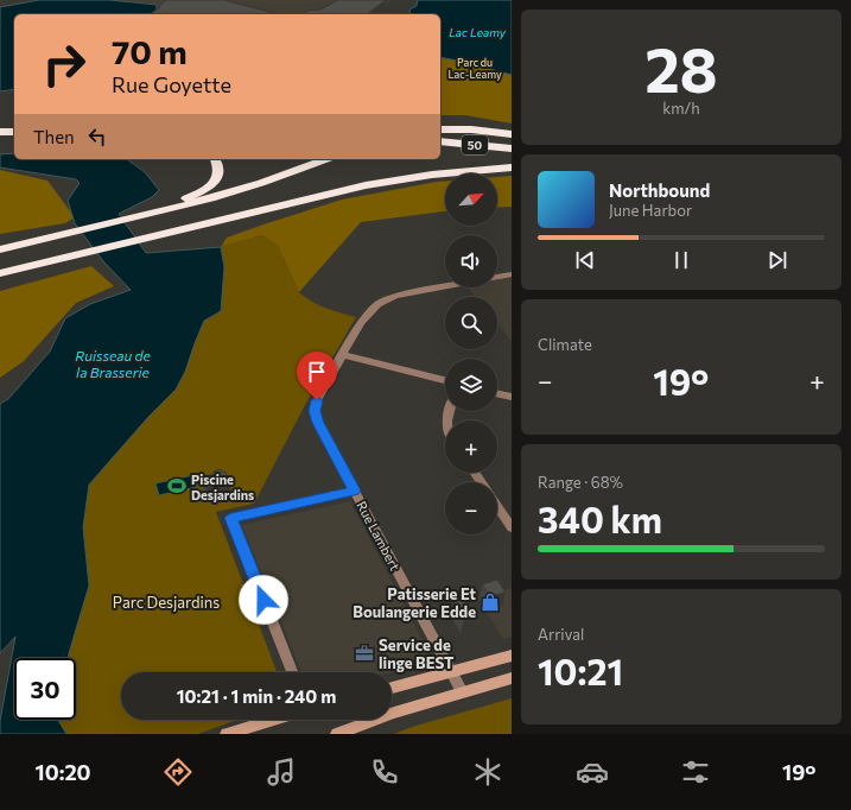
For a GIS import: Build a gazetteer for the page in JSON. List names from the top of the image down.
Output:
{
  "streets": {
    "highway": ["50"],
    "street": ["Rue Lambert"]
  },
  "water": ["Lac Leamy", "Ruisseau de la Brasserie"],
  "parks": ["Parc du Lac-Leamy", "Parc Desjardins"],
  "places": {
    "sports": ["Piscine Desjardins"],
    "shop": ["Patisserie Et Boulangerie Edde"],
    "office": ["Service de linge BEST"]
  },
  "north": "top right",
  "page": {
    "tile": [
      ["28", "km/h"],
      "Climate",
      ["Range · 68%", "340 km"],
      ["Arrival", "10:21"]
    ],
    "turn": ["70 m", "Rue Goyette"],
    "then": "Then",
    "song": ["Northbound", "June Harbor"],
    "map_buttons": ["+", "−"],
    "heat": ["−", "19°", "+"],
    "limit": "30",
    "trip": "10:21 · 1 min · 240 m",
    "tabs": ["10:20", "19°"]
  }
}
